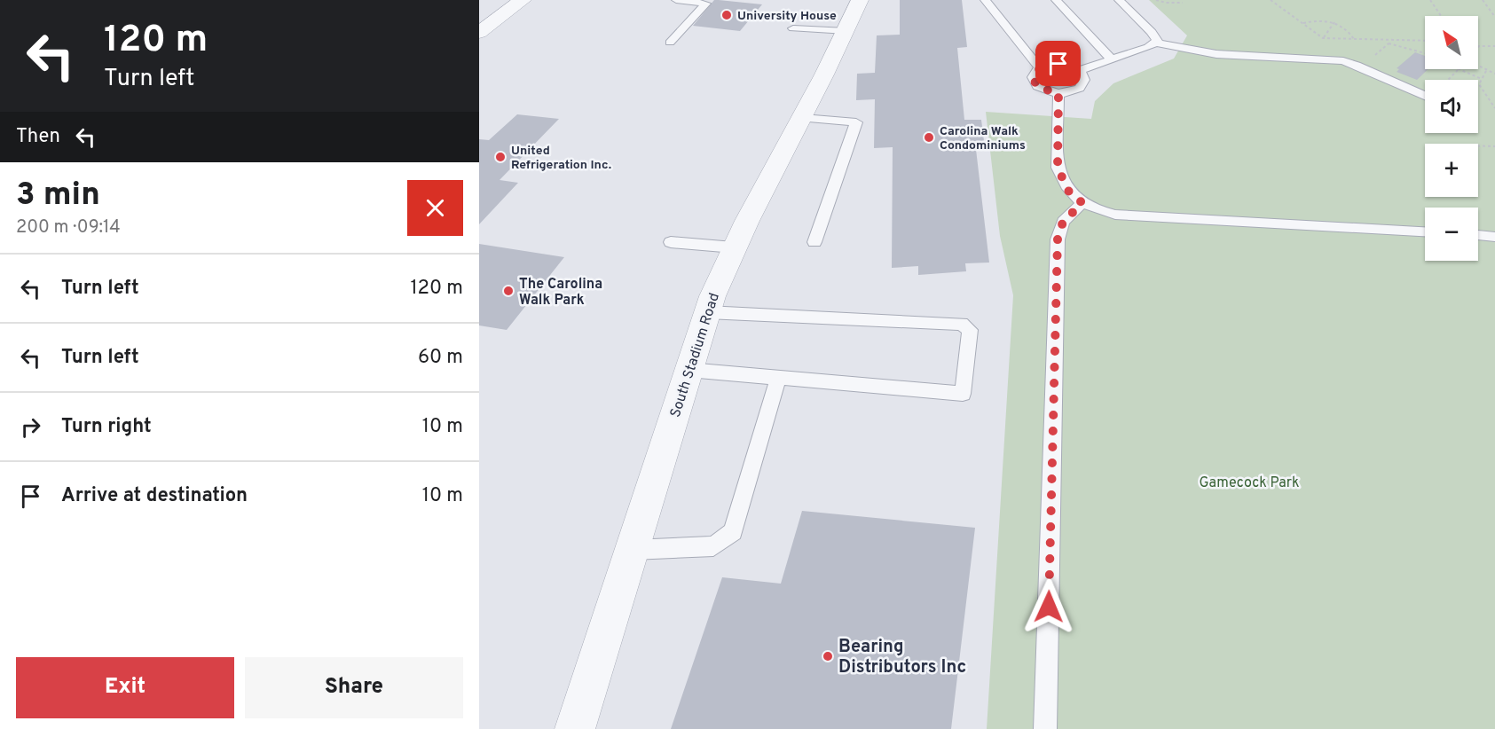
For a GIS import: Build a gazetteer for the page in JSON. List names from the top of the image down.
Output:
{
  "streets": {
    "street": ["South Stadium Road"]
  },
  "parks": ["Gamecock Park"],
  "places": [
    "University House",
    "Carolina Walk Condominiums",
    "United Refrigeration Inc.",
    "The Carolina Walk Park",
    "Bearing Distributors Inc"
  ],
  "north": "top left",
  "page": {
    "turn": ["120 m", "Turn left"],
    "map_buttons": ["+", "−"],
    "then": "Then",
    "heading": ["3 min", "200 m · 09:14"],
    "list": [
      {
        "name": "Turn left",
        "value": "120 m"
      },
      {
        "name": "Turn left",
        "value": "60 m"
      },
      {
        "name": "Turn right",
        "value": "10 m"
      },
      {
        "name": "Arrive at destination",
        "value": "10 m"
      }
    ],
    "buttons": ["Exit", "Share"]
  }
}
